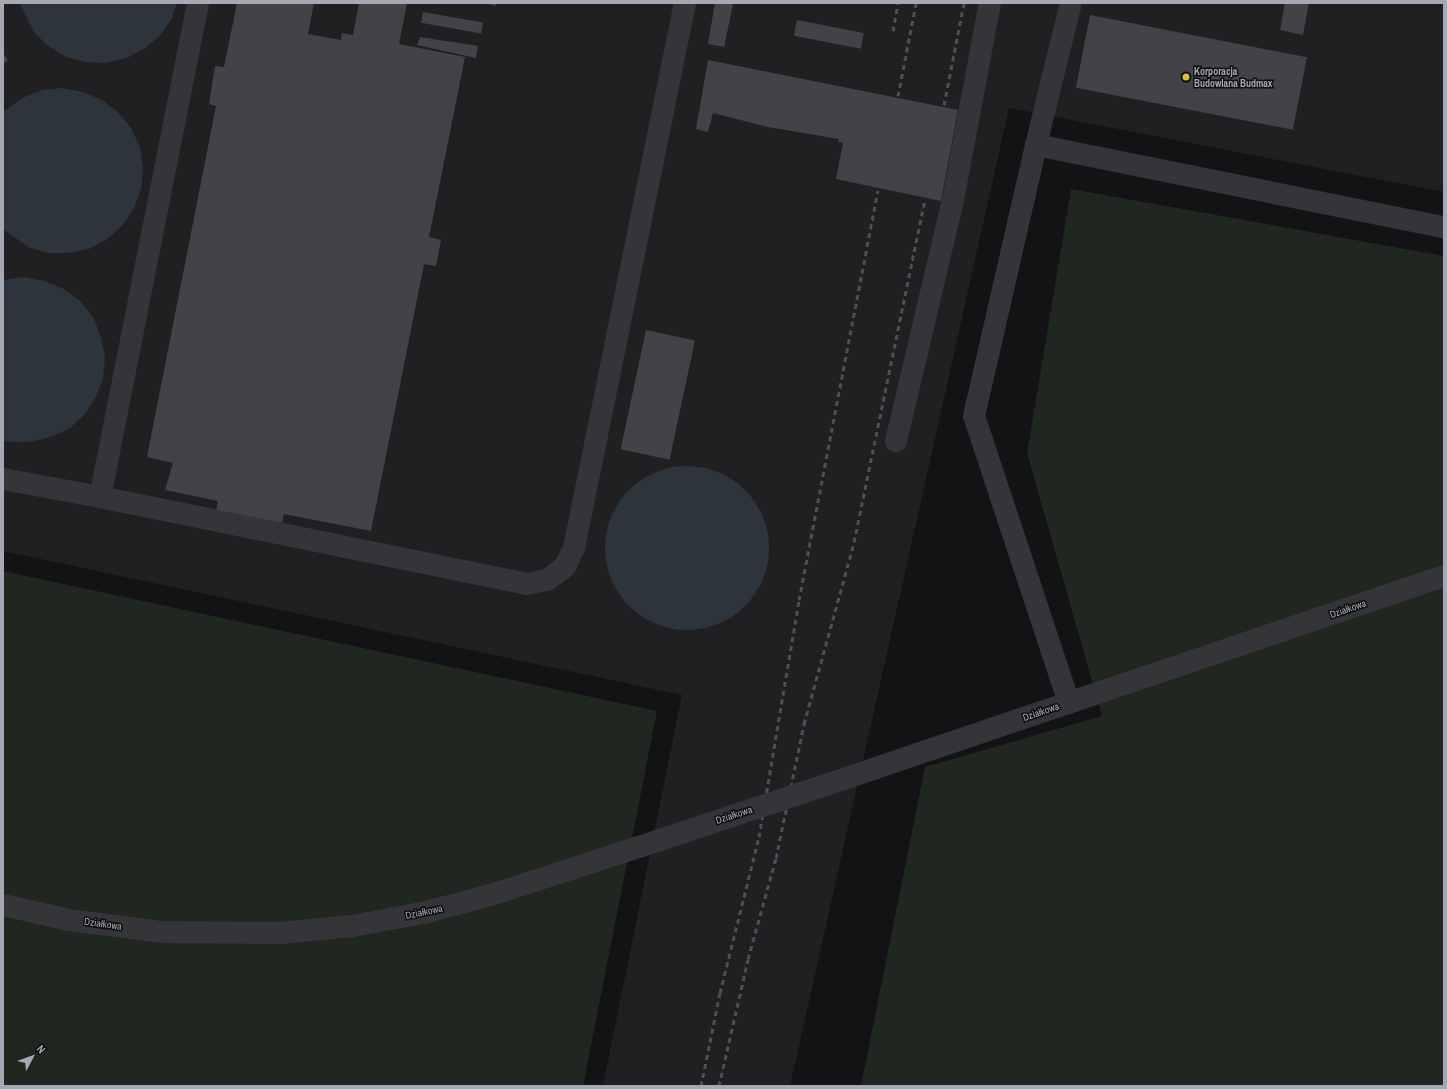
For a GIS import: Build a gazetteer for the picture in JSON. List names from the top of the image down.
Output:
{
  "streets": {
    "street": ["Działkowa"]
  },
  "places": ["Korporacja Budowlana Budmax"],
  "north": "top right"
}
